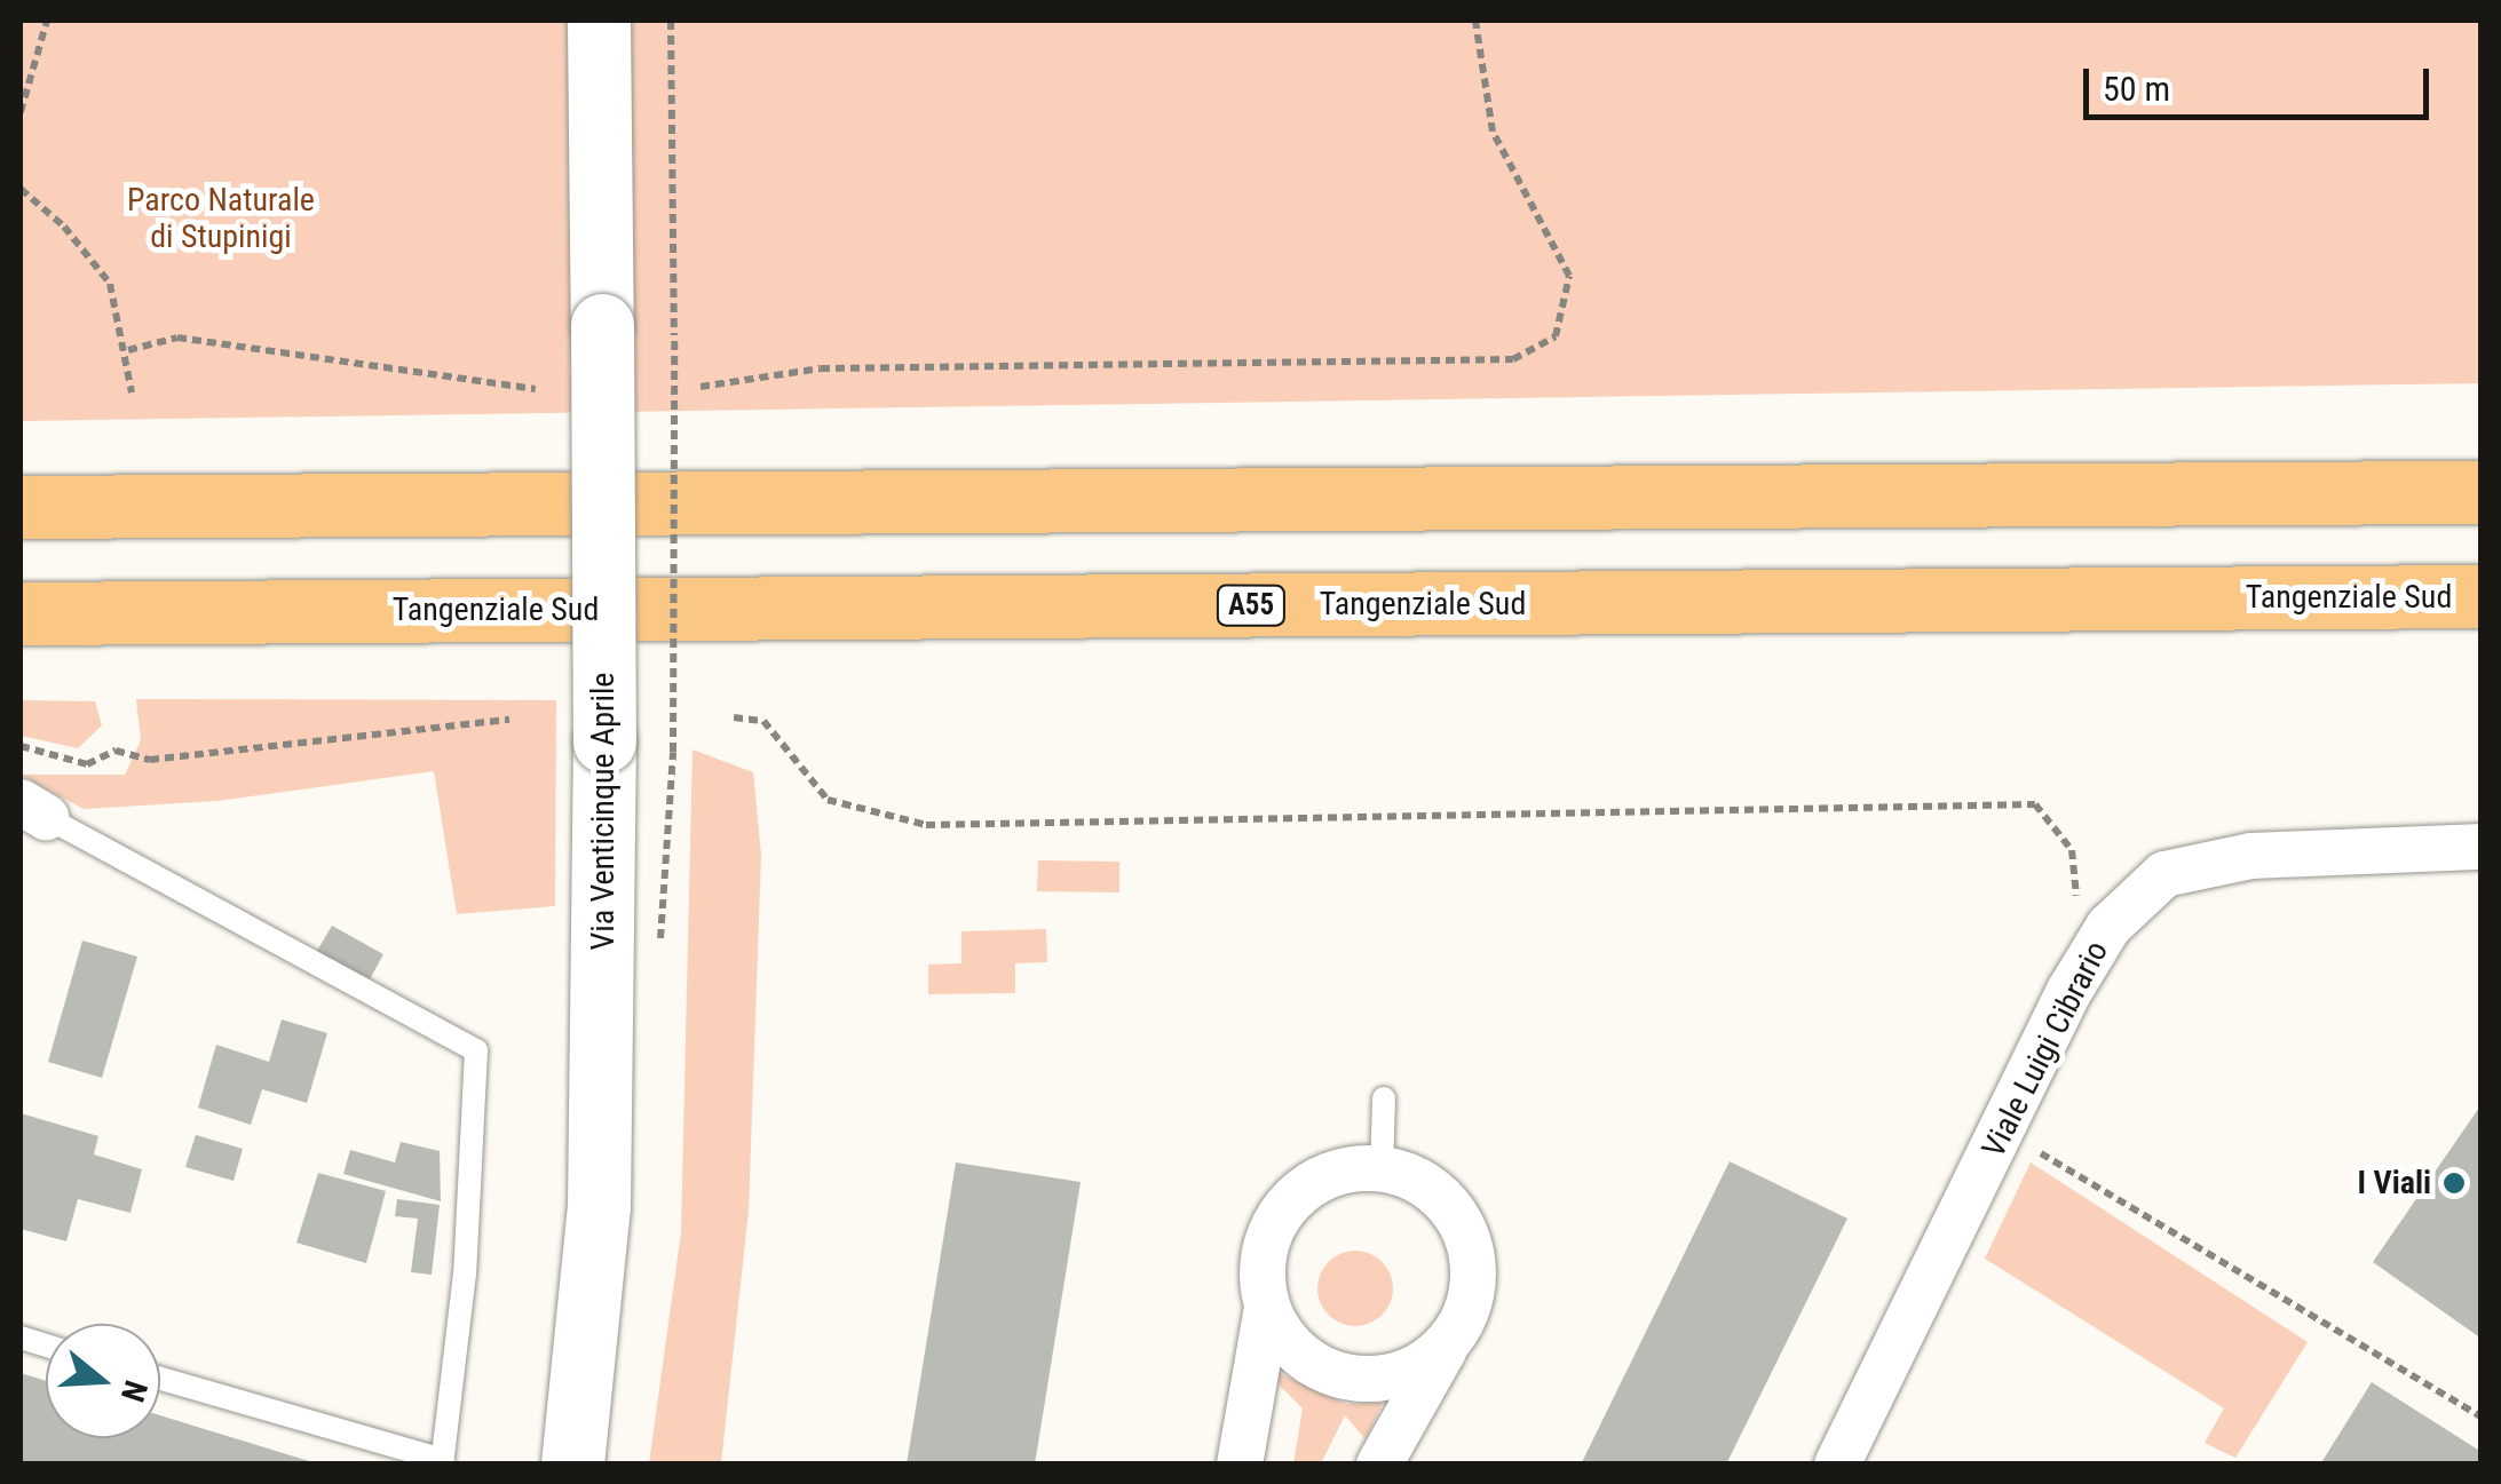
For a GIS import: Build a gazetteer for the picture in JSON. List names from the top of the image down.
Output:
{
  "streets": {
    "highway": ["Tangenziale Sud", "A55"],
    "main road": ["Via Venticinque Aprile"],
    "street": ["Viale Luigi Cibrario"]
  },
  "parks": ["Parco Naturale di Stupinigi"],
  "places": ["I Viali"],
  "scale_bar": "50 m",
  "north": "right"
}
